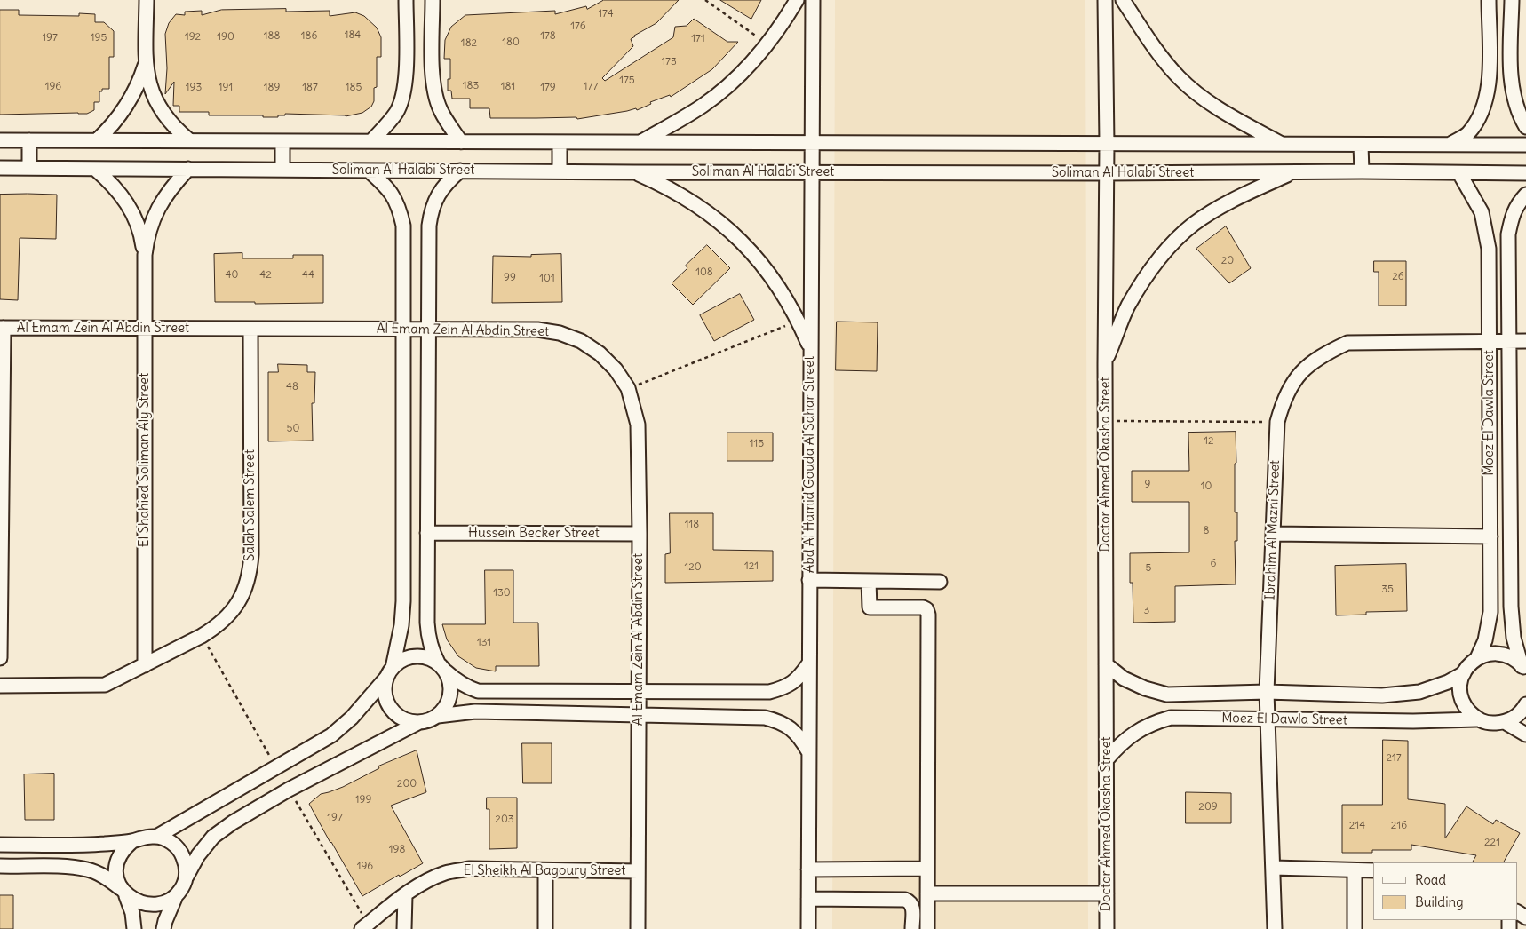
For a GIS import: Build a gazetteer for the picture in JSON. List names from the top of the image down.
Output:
{
  "streets": {
    "street": [
      "Soliman Al Halabi Street",
      "Al Emam Zein Al Abdin Street",
      "Moez El Dawla Street",
      "El Shahied Soliman Aly Street",
      "Abd Al Hamid Gouda Al Sahar Street",
      "Doctor Ahmed Okasha Street",
      "Salah Salem Street",
      "Ibrahim Al Mazni Street",
      "Hussein Becker Street",
      "El Sheikh Al Bagoury Street"
    ]
  },
  "crossings": [
    ["Soliman Al Halabi Street", "Moez El Dawla Street"],
    ["Soliman Al Halabi Street", "El Shahied Soliman Aly Street"],
    ["Soliman Al Halabi Street", "Abd Al Hamid Gouda Al Sahar Street"],
    ["Soliman Al Halabi Street", "Doctor Ahmed Okasha Street"],
    ["Al Emam Zein Al Abdin Street", "El Shahied Soliman Aly Street"],
    ["Al Emam Zein Al Abdin Street", "Salah Salem Street"],
    ["Al Emam Zein Al Abdin Street", "Hussein Becker Street"],
    ["Al Emam Zein Al Abdin Street", "El Sheikh Al Bagoury Street"],
    ["Moez El Dawla Street", "Doctor Ahmed Okasha Street"],
    ["Moez El Dawla Street", "Ibrahim Al Mazni Street"],
    ["El Shahied Soliman Aly Street", "Salah Salem Street"]
  ],
  "house_numbers": [
    "174",
    "176",
    "184",
    "188",
    "186",
    "178",
    "192",
    "190",
    "197",
    "195",
    "171",
    "180",
    "182",
    "173",
    "175",
    "183",
    "196",
    "181",
    "177",
    "193",
    "191",
    "189",
    "187",
    "185",
    "179",
    "20",
    "108",
    "40",
    "42",
    "44",
    "26",
    "99",
    "101",
    "48",
    "50",
    "12",
    "115",
    "9",
    "10",
    "118",
    "8",
    "6",
    "121",
    "120",
    "5",
    "35",
    "130",
    "3",
    "131",
    "217",
    "200",
    "199",
    "209",
    "197",
    "203",
    "214",
    "216",
    "221",
    "198",
    "196"
  ],
  "legend": ["Road", "Building"]
}
